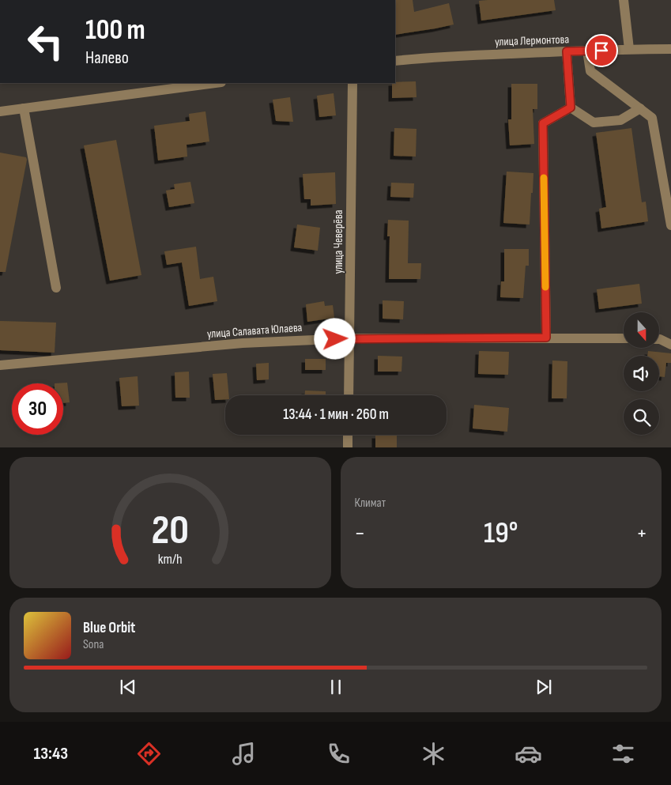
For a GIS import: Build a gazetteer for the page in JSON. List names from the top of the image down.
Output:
{
  "streets": {
    "street": ["улица Лермонтова", "улица Чеверёва", "улица Салавата Юлаева"]
  },
  "crossings": [
    ["улица Чеверёва", "улица Салавата Юлаева"]
  ],
  "north": "bottom",
  "page": {
    "turn": ["100 m", "Налево"],
    "limit": "30",
    "trip": "13:44 · 1 мин · 260 m",
    "tile": "Климат",
    "heat": ["−", "19°", "+"],
    "song": ["Blue Orbit", "Sona"],
    "tabs": "13:43",
    "gauge": ["20", "km/h"]
  }
}
